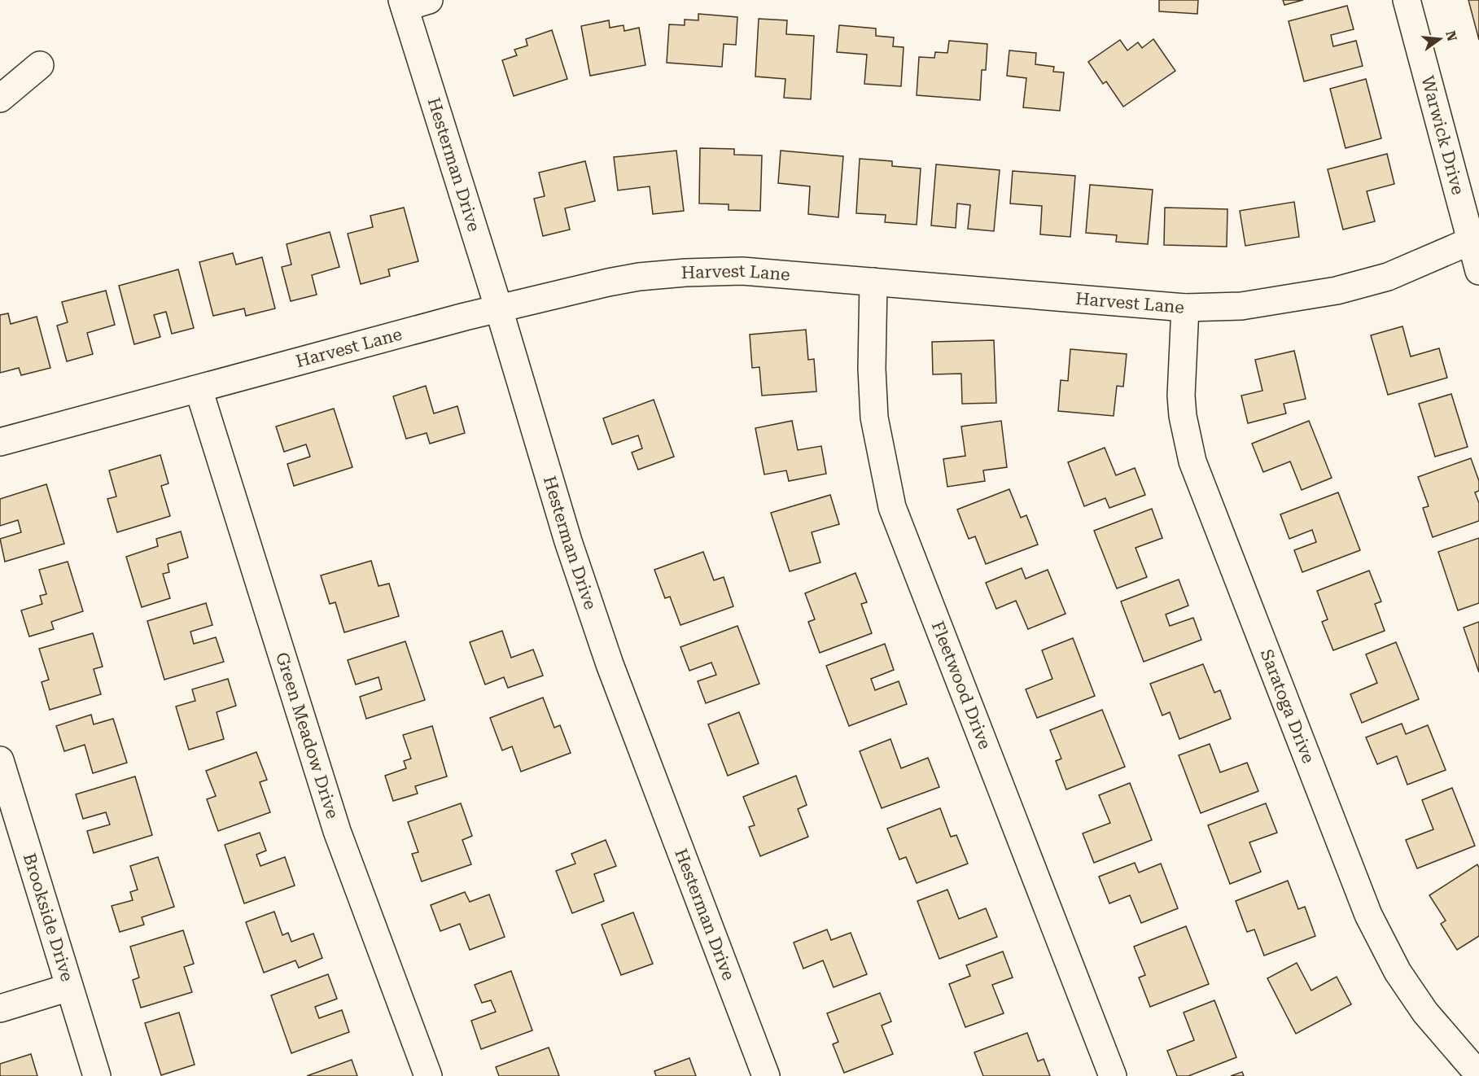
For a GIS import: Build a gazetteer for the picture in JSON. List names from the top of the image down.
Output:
{
  "streets": {
    "street": [
      "Warwick Drive",
      "Hesterman Drive",
      "Harvest Lane",
      "Fleetwood Drive",
      "Saratoga Drive",
      "Green Meadow Drive",
      "Brookside Drive"
    ]
  },
  "crossings": [
    ["Warwick Drive", "Harvest Lane"],
    ["Hesterman Drive", "Harvest Lane"],
    ["Harvest Lane", "Fleetwood Drive"],
    ["Harvest Lane", "Saratoga Drive"],
    ["Harvest Lane", "Green Meadow Drive"]
  ],
  "north": "right"
}
